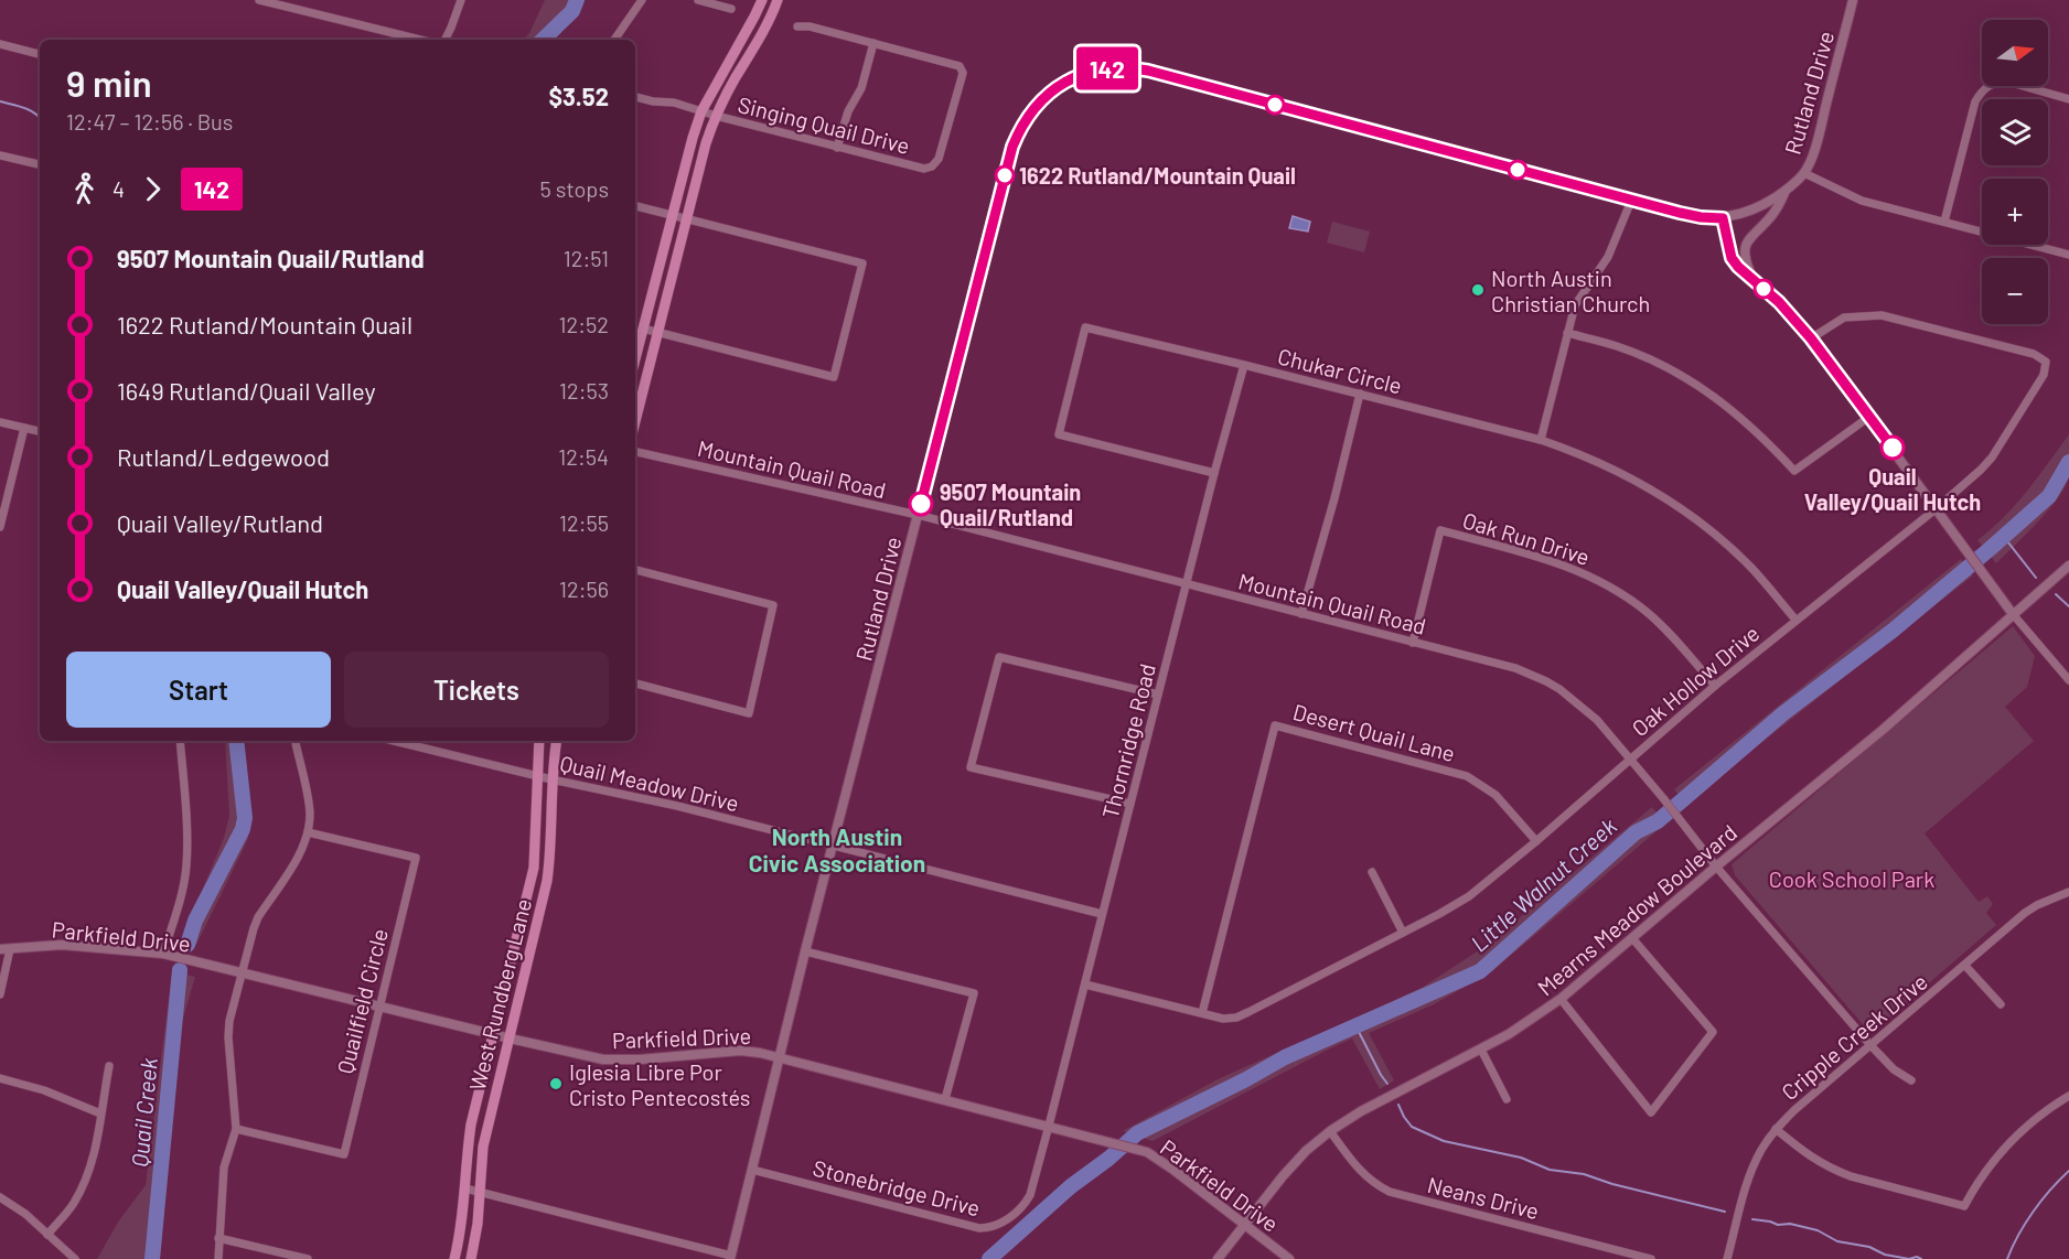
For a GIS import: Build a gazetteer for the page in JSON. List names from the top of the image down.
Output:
{
  "streets": {
    "main road": ["West Rundberg Lane"],
    "street": [
      "Rutland Drive",
      "Singing Quail Drive",
      "Chukar Circle",
      "Mountain Quail Road",
      "Oak Run Drive",
      "Oak Hollow Drive",
      "Desert Quail Lane",
      "Thornridge Road",
      "Quail Meadow Drive",
      "Mearns Meadow Boulevard",
      "Parkfield Drive",
      "Quailfield Circle",
      "Cripple Creek Drive",
      "Stonebridge Drive",
      "Neans Drive"
    ]
  },
  "crossings": [
    ["Rutland Drive", "Mountain Quail Road"],
    ["Rutland Drive", "Quail Meadow Drive"],
    ["Rutland Drive", "Parkfield Drive"],
    ["Rutland Drive", "Stonebridge Drive"],
    ["Chukar Circle", "Oak Hollow Drive"],
    ["Chukar Circle", "Thornridge Road"],
    ["Mountain Quail Road", "Oak Run Drive"],
    ["Mountain Quail Road", "Oak Hollow Drive"],
    ["Mountain Quail Road", "Thornridge Road"],
    ["Mountain Quail Road", "Mearns Meadow Boulevard"],
    ["Mountain Quail Road", "Cripple Creek Drive"],
    ["Oak Run Drive", "Oak Hollow Drive"],
    ["Oak Hollow Drive", "Desert Quail Lane"],
    ["Oak Hollow Drive", "Thornridge Road"],
    ["Thornridge Road", "Quail Meadow Drive"],
    ["Thornridge Road", "Parkfield Drive"],
    ["Thornridge Road", "Stonebridge Drive"],
    ["Quail Meadow Drive", "West Rundberg Lane"],
    ["Mearns Meadow Boulevard", "Parkfield Drive"],
    ["Mearns Meadow Boulevard", "Neans Drive"],
    ["Parkfield Drive", "West Rundberg Lane"],
    ["Parkfield Drive", "Quailfield Circle"],
    ["Parkfield Drive", "Stonebridge Drive"]
  ],
  "districts": ["North Austin Civic Association"],
  "water": ["Little Walnut Creek", "Quail Creek"],
  "parks": ["Cook School Park"],
  "places": [
    "1622 Rutland/Mountain Quail",
    "North Austin Christian Church",
    "Quail Valley/Quail Hutch",
    "9507 Mountain Quail/Rutland",
    "Iglesia Libre Por Cristo Pentecostés"
  ],
  "lines": ["bus line 142"],
  "north": "right",
  "page": {
    "on_map": "142",
    "map_buttons": ["+", "−"],
    "heading": ["9 min", "12:47 – 12:56 · Bus", "$3.52"],
    "legs": ["4", "142", "5 stops"],
    "list": [
      {
        "name": "9507 Mountain Quail/Rutland",
        "value": "12:51"
      },
      {
        "name": "1622 Rutland/Mountain Quail",
        "value": "12:52"
      },
      {
        "name": "1649 Rutland/Quail Valley",
        "value": "12:53"
      },
      {
        "name": "Rutland/Ledgewood",
        "value": "12:54"
      },
      {
        "name": "Quail Valley/Rutland",
        "value": "12:55"
      },
      {
        "name": "Quail Valley/Quail Hutch",
        "value": "12:56"
      }
    ],
    "buttons": ["Start", "Tickets"]
  }
}
